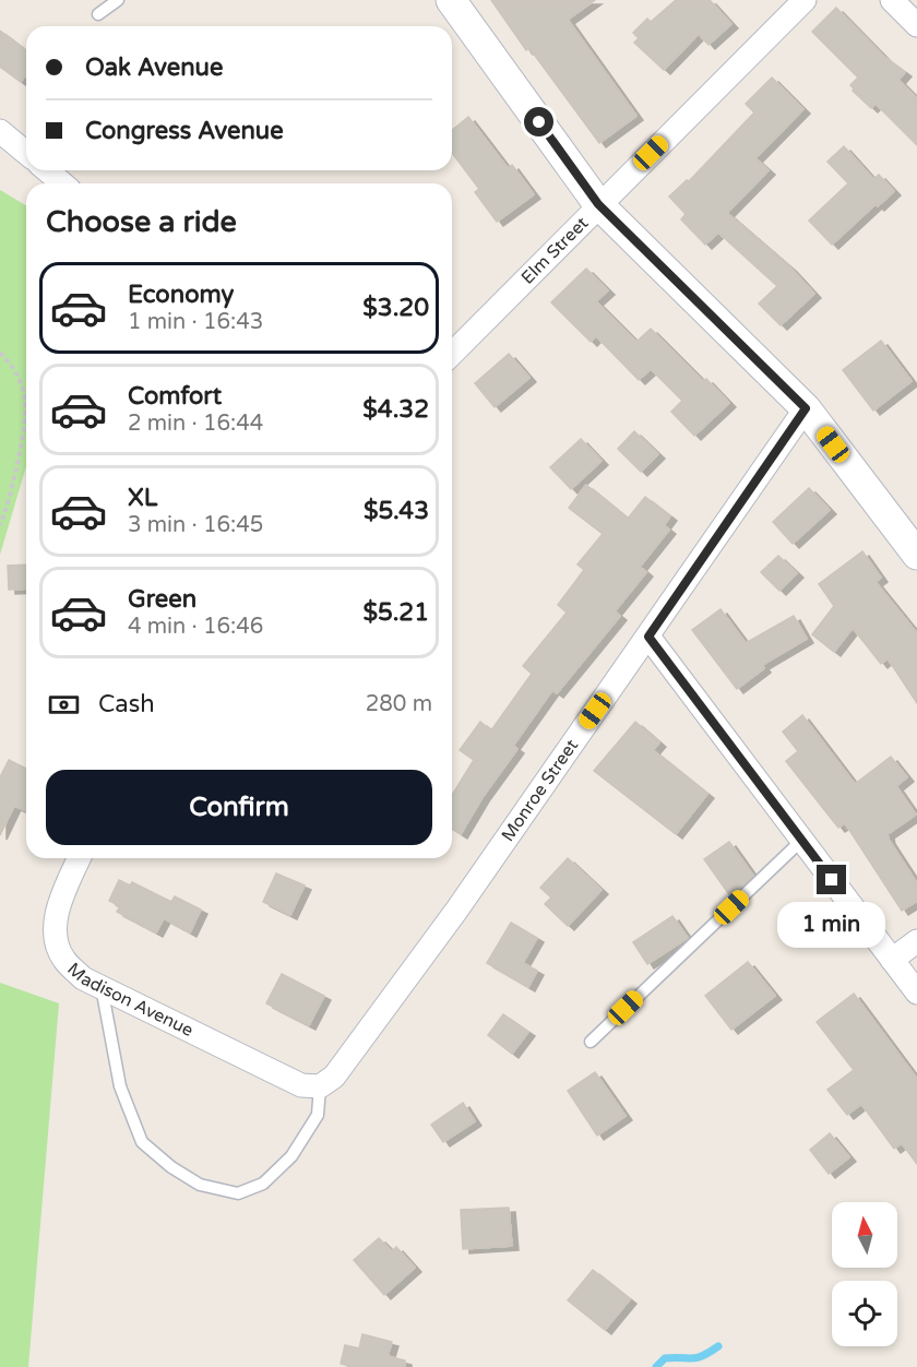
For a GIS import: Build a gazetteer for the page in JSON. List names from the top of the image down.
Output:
{
  "streets": {
    "street": ["Elm Street", "Monroe Street", "Madison Avenue"]
  },
  "crossings": [
    ["Monroe Street", "Madison Avenue"]
  ],
  "north": "top",
  "page": {
    "banner": ["Oak Avenue", "Congress Avenue"],
    "heading": "Choose a ride",
    "list": [
      {
        "name": "Economy",
        "note": "1 min · 16:43",
        "value": "$3.20"
      },
      {
        "name": "Comfort",
        "note": "2 min · 16:44",
        "value": "$4.32"
      },
      {
        "name": "XL",
        "note": "3 min · 16:45",
        "value": "$5.43"
      },
      {
        "name": "Green",
        "note": "4 min · 16:46",
        "value": "$5.21"
      }
    ],
    "pay": ["Cash", "280 m"],
    "buttons": "Confirm",
    "bubble": "1 min"
  }
}
